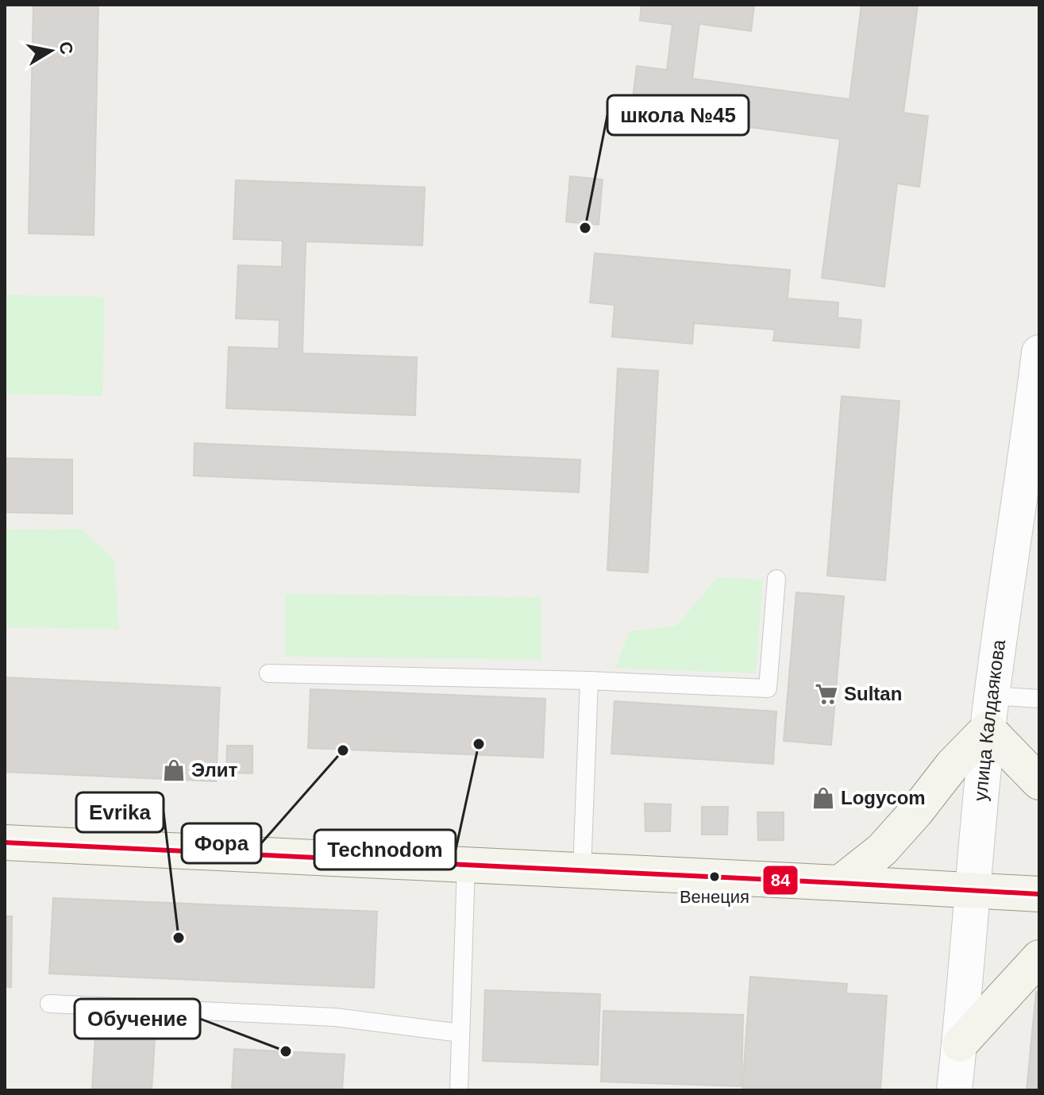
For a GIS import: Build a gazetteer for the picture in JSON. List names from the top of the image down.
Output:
{
  "streets": {
    "street": ["улица Калдаякова"]
  },
  "places": {
    "other": [
      "школа №45",
      "Technodom",
      "Фора",
      "Венеция",
      "Evrika",
      "Обучение"
    ],
    "supermarket": ["Sultan"],
    "shop": ["Элит", "Logycom"]
  },
  "lines": ["transit line 84"],
  "north": "right"
}
